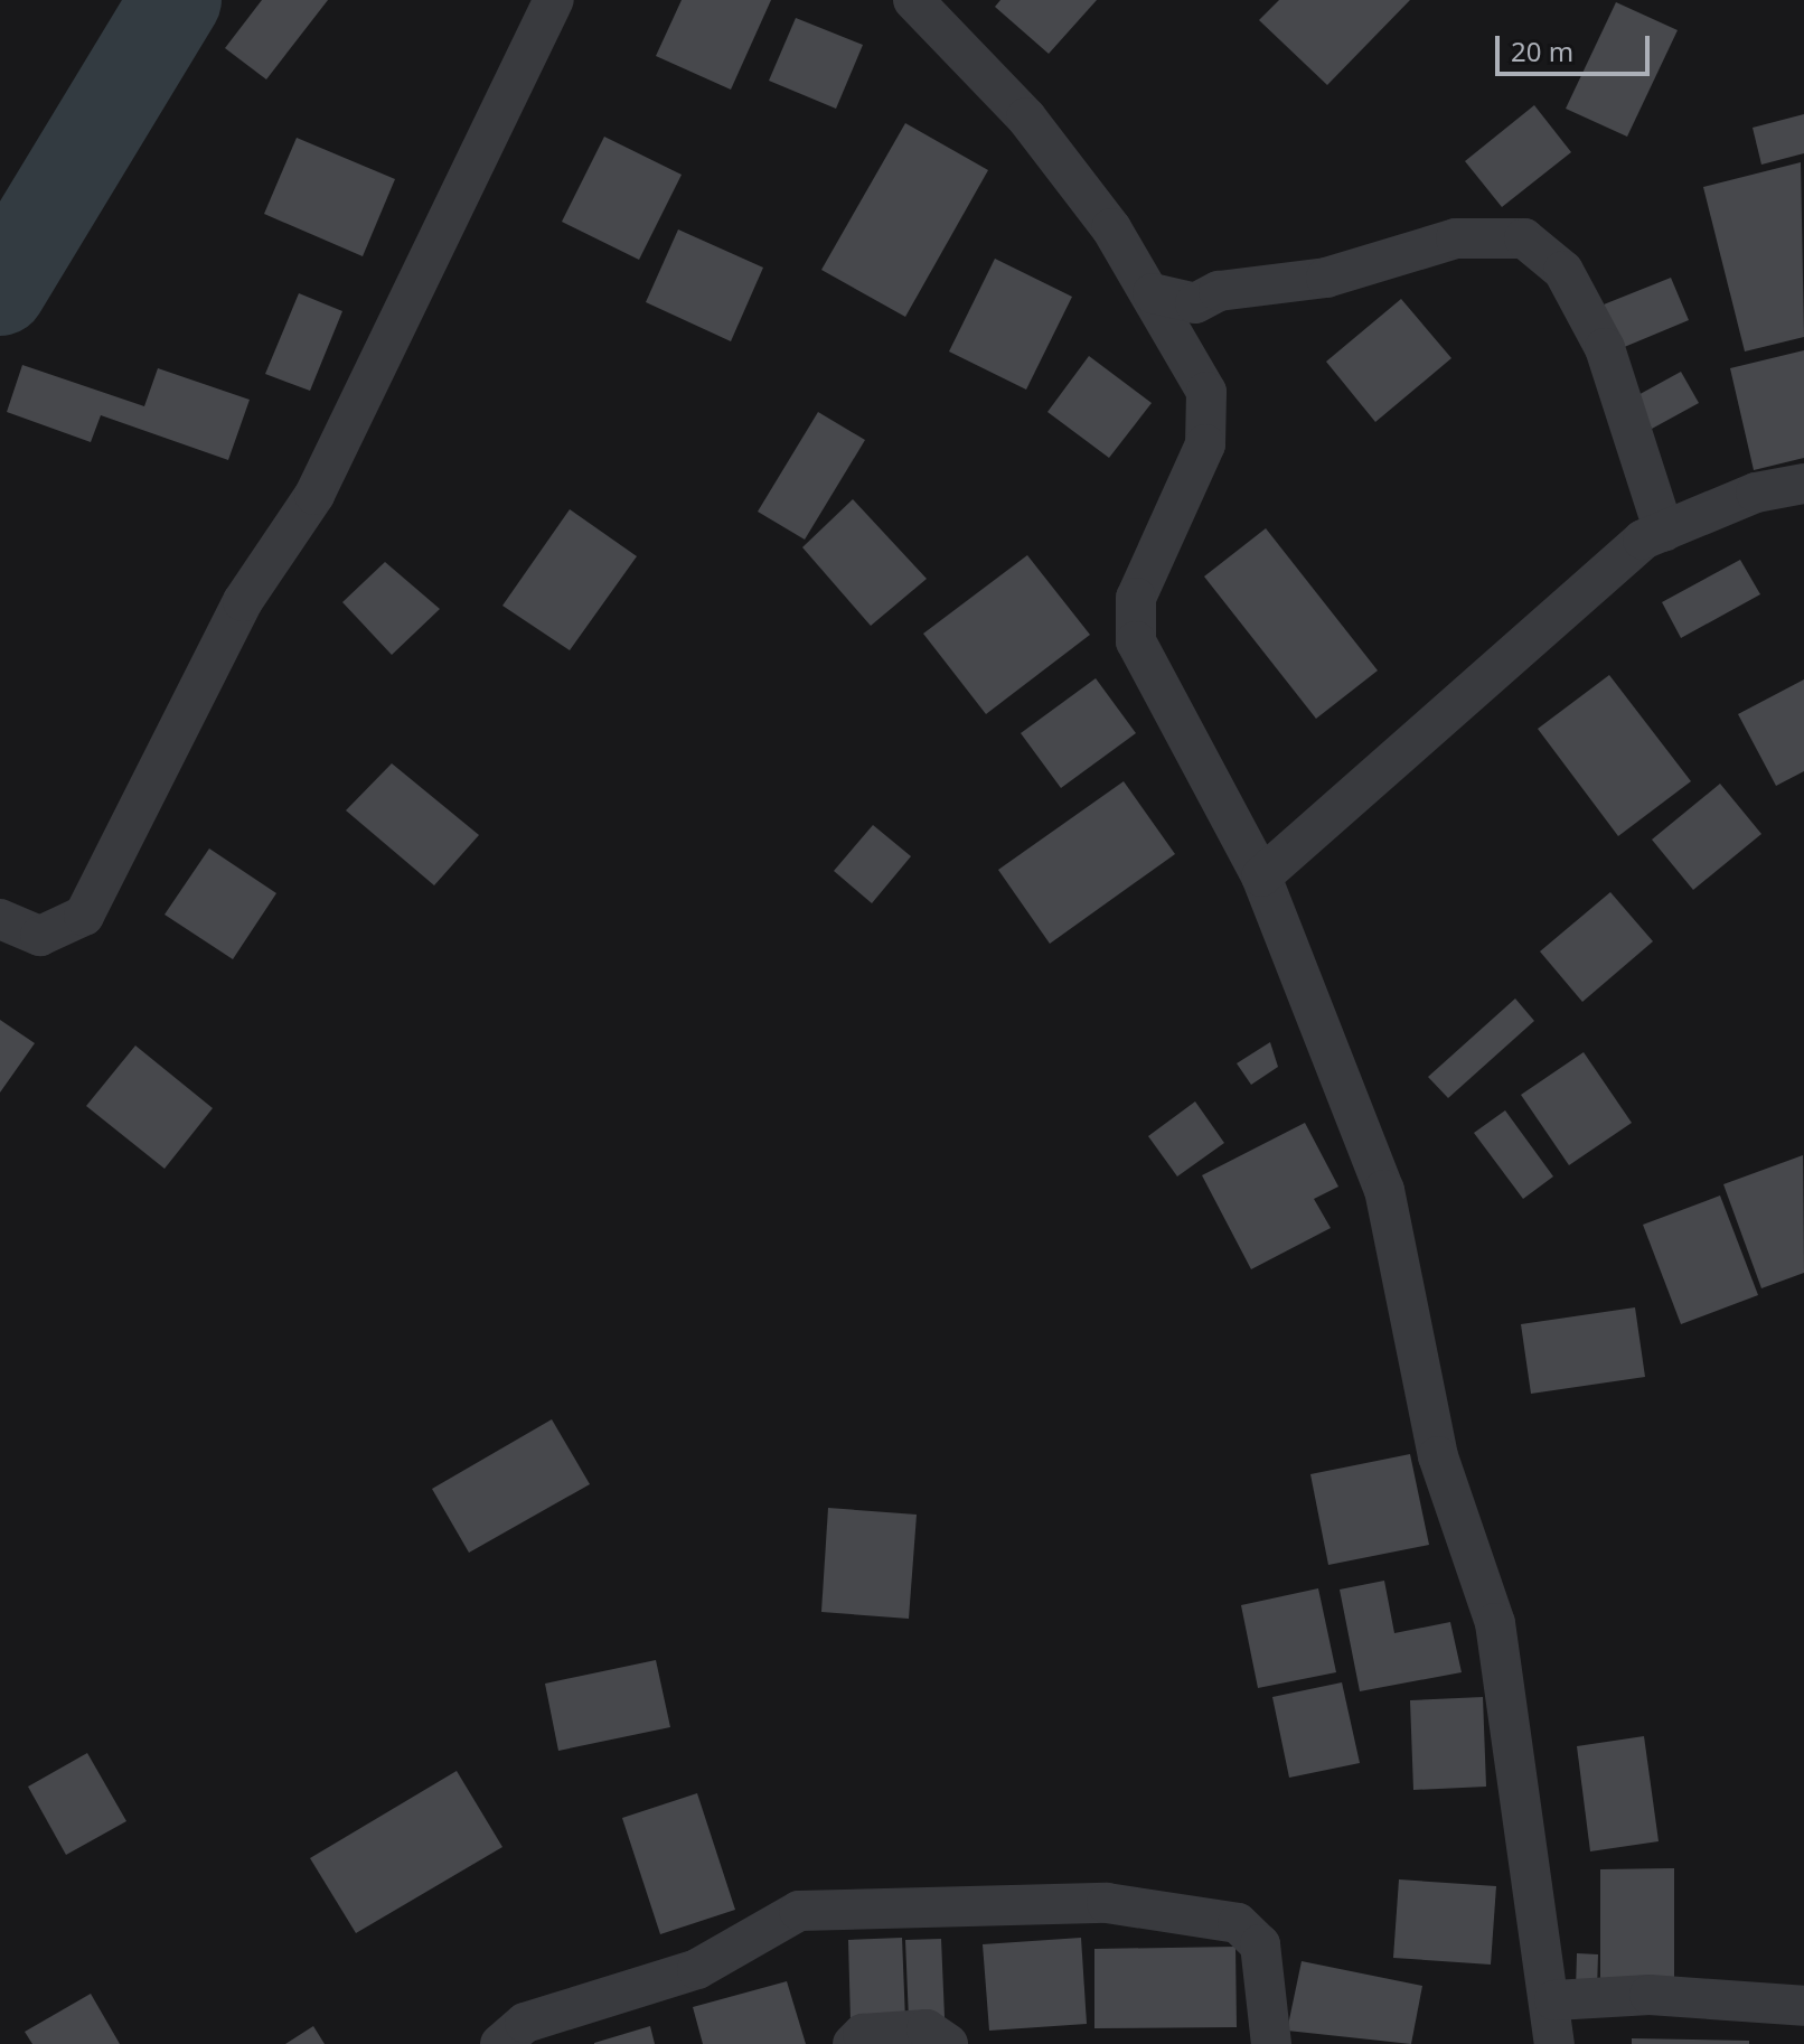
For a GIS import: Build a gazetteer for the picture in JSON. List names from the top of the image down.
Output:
{
  "scale_bar": "20 m"
}
